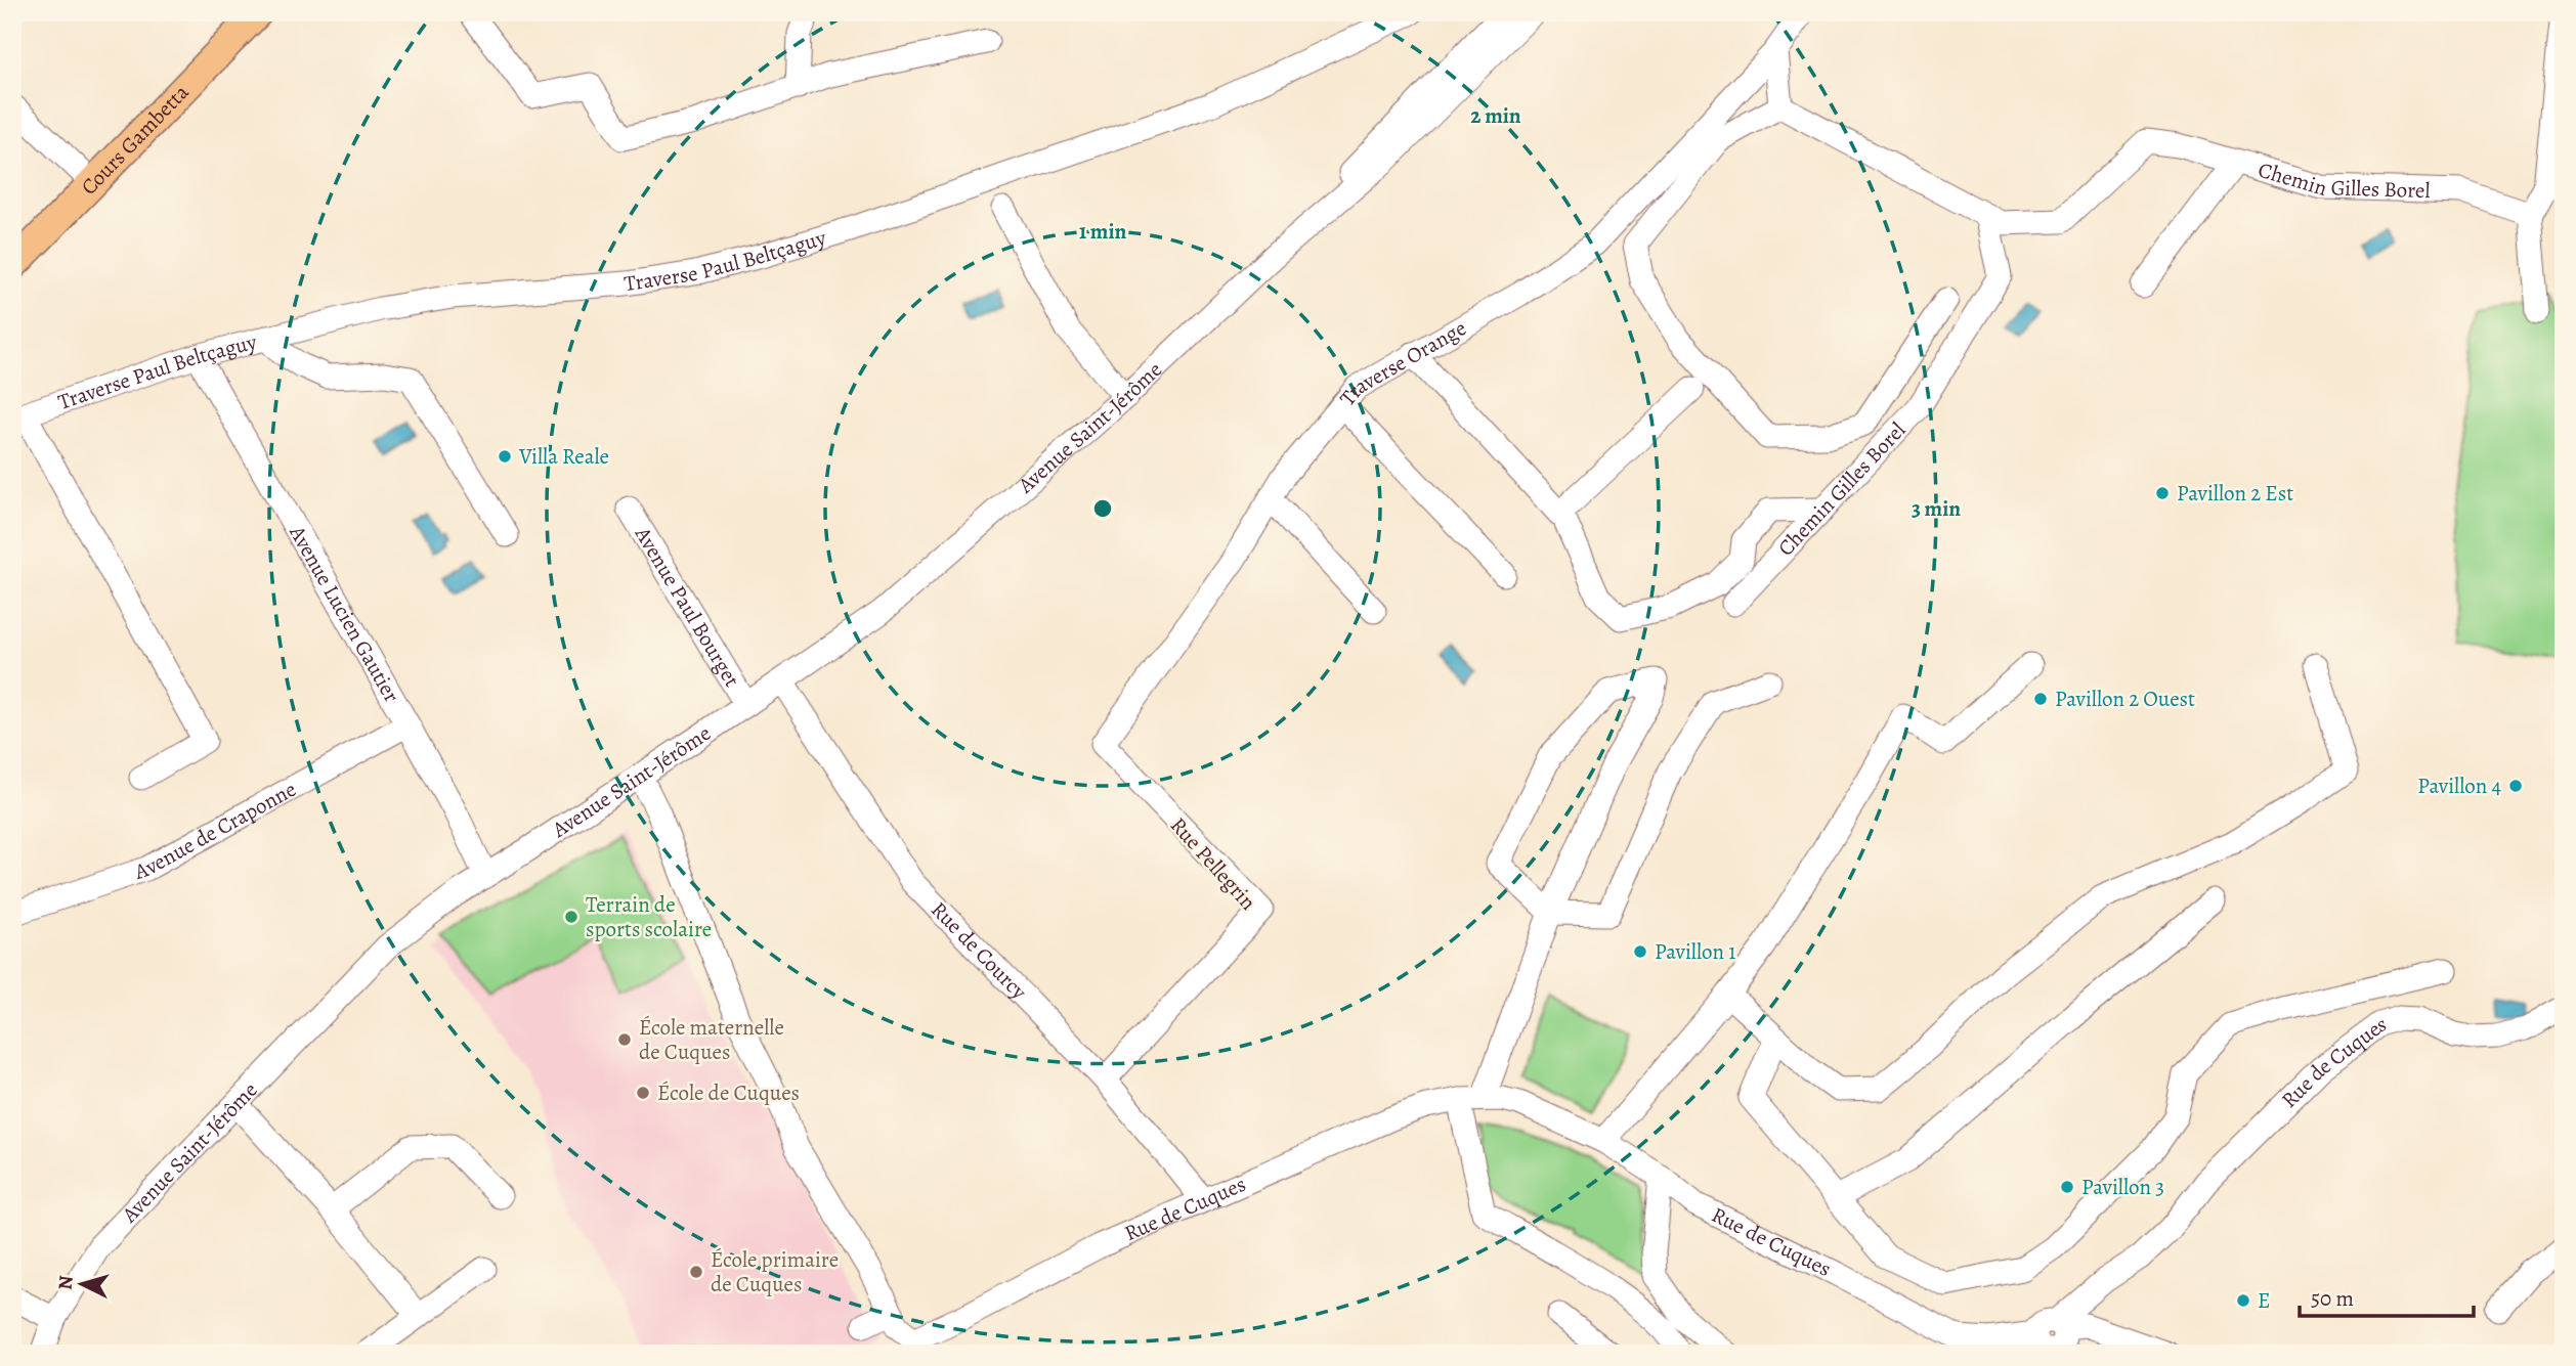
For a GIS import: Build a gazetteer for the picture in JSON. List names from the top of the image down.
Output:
{
  "streets": {
    "main road": ["Cours Gambetta"],
    "street": [
      "Chemin Gilles Borel",
      "Traverse Paul Beltçaguy",
      "Traverse Orange",
      "Avenue Saint-Jérôme",
      "Avenue Paul Bourget",
      "Avenue Lucien Gautier",
      "Avenue de Craponne",
      "Rue Pellegrin",
      "Rue de Courcy",
      "Rue de Cuques"
    ]
  },
  "crossings": [
    ["Traverse Paul Beltçaguy", "Avenue Lucien Gautier"],
    ["Traverse Orange", "Rue Pellegrin"],
    ["Avenue Saint-Jérôme", "Avenue Paul Bourget"],
    ["Avenue Saint-Jérôme", "Avenue Lucien Gautier"],
    ["Avenue Saint-Jérôme", "Rue de Courcy"],
    ["Avenue Saint-Jérôme", "Rue de Cuques"],
    ["Avenue Lucien Gautier", "Avenue de Craponne"],
    ["Rue Pellegrin", "Rue de Courcy"],
    ["Rue de Courcy", "Rue de Cuques"]
  ],
  "places": [
    "Villa Reale",
    "Pavillon 2 Est",
    "Pavillon 2 Ouest",
    "Pavillon 4",
    "Terrain de sports scolaire",
    "Pavillon 1",
    "École maternelle de Cuques",
    "École de Cuques",
    "Pavillon 3",
    "École primaire de Cuques",
    "E"
  ],
  "scale_bar": "50 m",
  "north": "left",
  "rings": ["2 min", "1 min", "3 min"]
}
